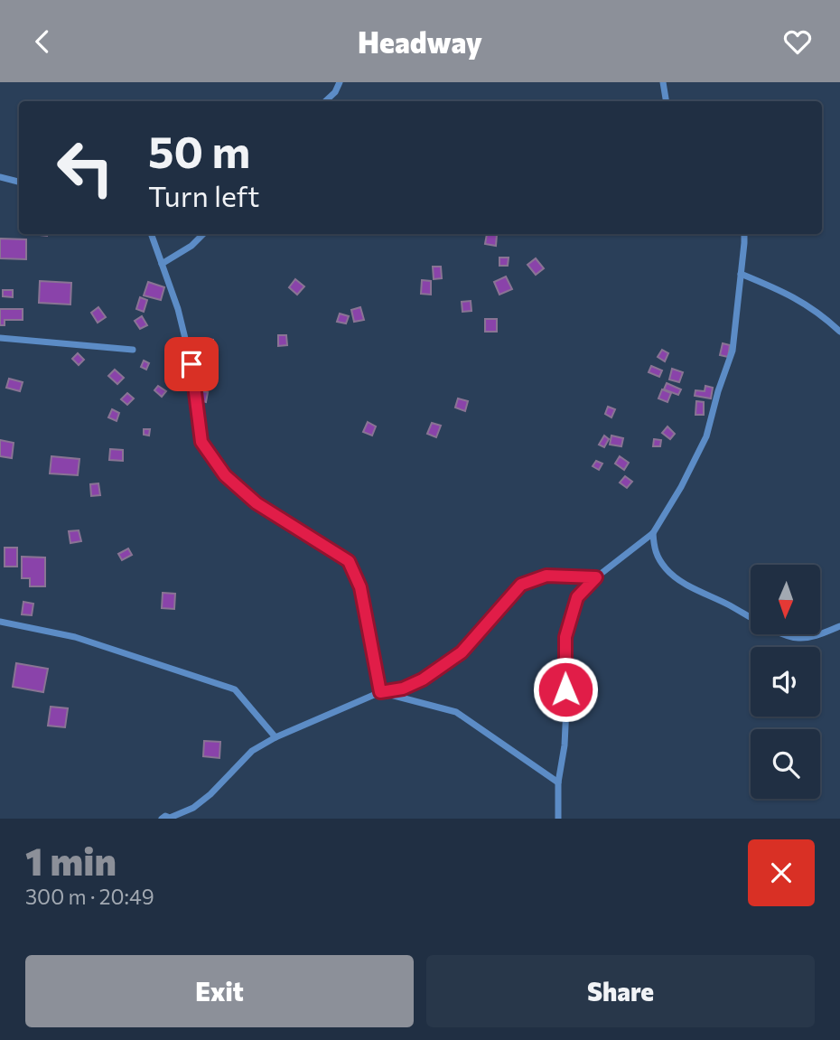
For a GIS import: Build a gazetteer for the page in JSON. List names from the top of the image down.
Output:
{
  "north": "bottom",
  "page": {
    "header": "Headway",
    "turn": ["50 m", "Turn left"],
    "heading": ["1 min", "300 m · 20:49"],
    "buttons": ["Exit", "Share"]
  }
}
